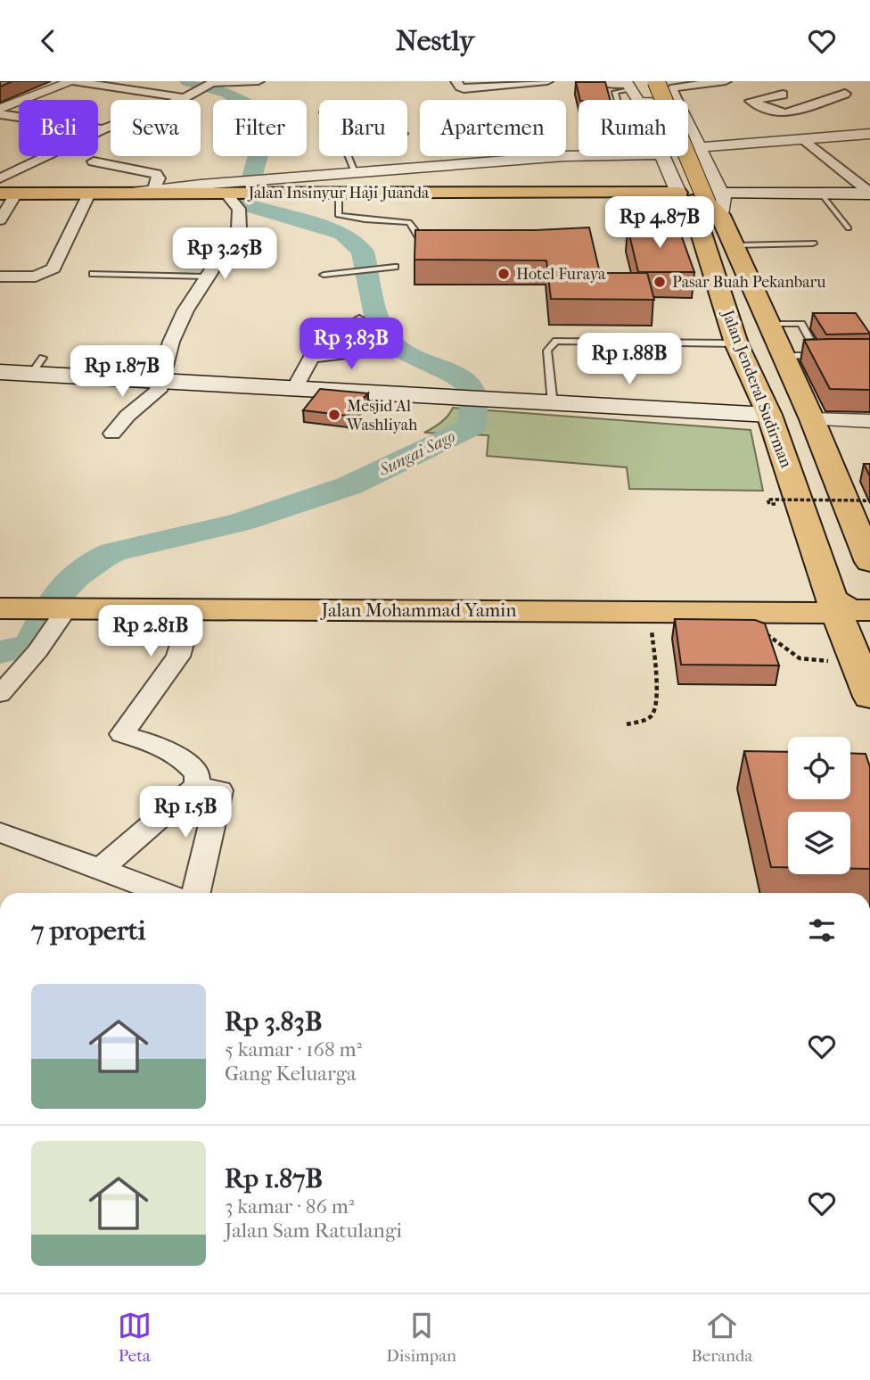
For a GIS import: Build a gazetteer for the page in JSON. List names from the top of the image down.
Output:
{
  "streets": {
    "main road": ["Jalan Insinyur Haji Juanda", "Jalan Jenderal Sudirman", "Jalan Mohammad Yamin"]
  },
  "crossings": [
    ["Jalan Insinyur Haji Juanda", "Jalan Jenderal Sudirman"],
    ["Jalan Jenderal Sudirman", "Jalan Mohammad Yamin"]
  ],
  "water": ["Sungai Sago"],
  "places": ["Hotel Furaya", "Pasar Buah Pekanbaru", "Mesjid Al Washliyah"],
  "page": {
    "header": "Nestly",
    "chip": [
      "Beli",
      "Sewa",
      "Filter",
      "Baru",
      "Apartemen",
      "Rumah"
    ],
    "price": [
      "Rp 4.87B",
      "Rp 3.25B",
      "Rp 3.83B",
      "Rp 1.88B",
      "Rp 1.87B",
      "Rp 2.81B",
      "Rp 1.5B"
    ],
    "heading": "7 properti",
    "list": [
      {
        "name": "Rp 3.83B",
        "note": "5 kamar · 168 m² · Gang Keluarga"
      },
      {
        "name": "Rp 1.87B",
        "note": "3 kamar · 86 m² · Jalan Sam Ratulangi"
      }
    ],
    "tabs": ["Peta", "Disimpan", "Beranda"]
  }
}
